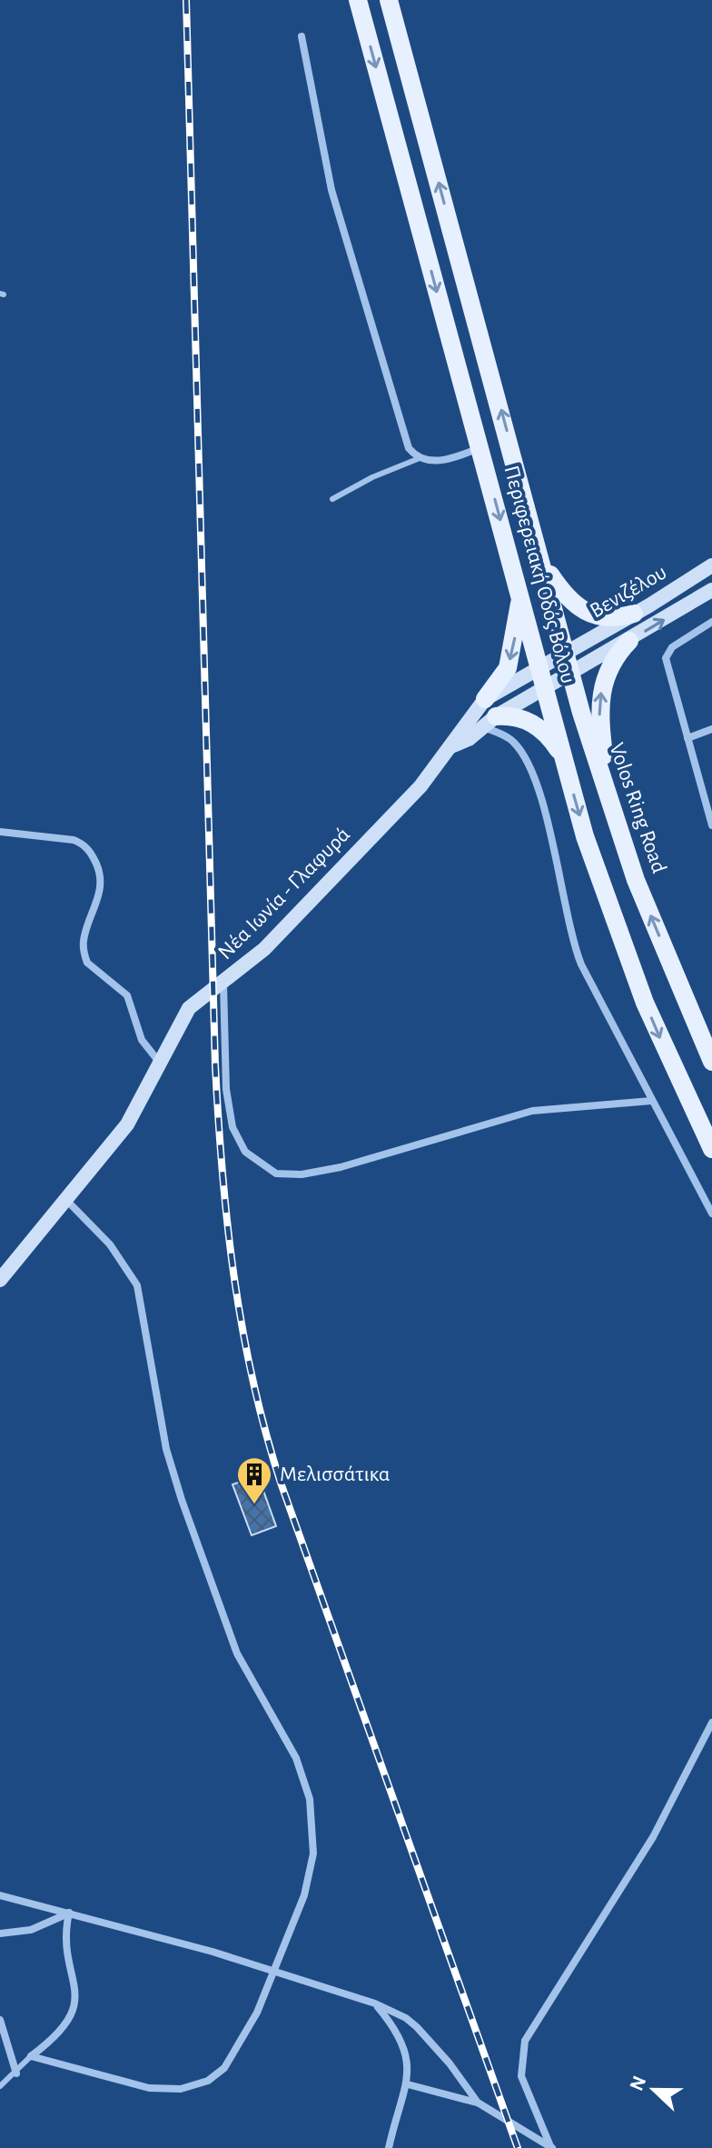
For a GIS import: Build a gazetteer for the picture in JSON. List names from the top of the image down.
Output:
{
  "streets": {
    "main road": [
      "Περιφερειακή Οδός Βόλου",
      "Βενιζέλου",
      "Volos Ring Road",
      "Νέα Ιωνία - Γλαφυρά"
    ]
  },
  "crossings": [
    ["Περιφερειακή Οδός Βόλου", "Volos Ring Road"],
    ["Περιφερειακή Οδός Βόλου", "Νέα Ιωνία - Γλαφυρά"],
    ["Βενιζέλου", "Volos Ring Road"],
    ["Βενιζέλου", "Νέα Ιωνία - Γλαφυρά"],
    ["Volos Ring Road", "Νέα Ιωνία - Γλαφυρά"]
  ],
  "one_way": ["Volos Ring Road"],
  "places": {
    "building": ["Μελισσάτικα"]
  },
  "north": "left"
}
